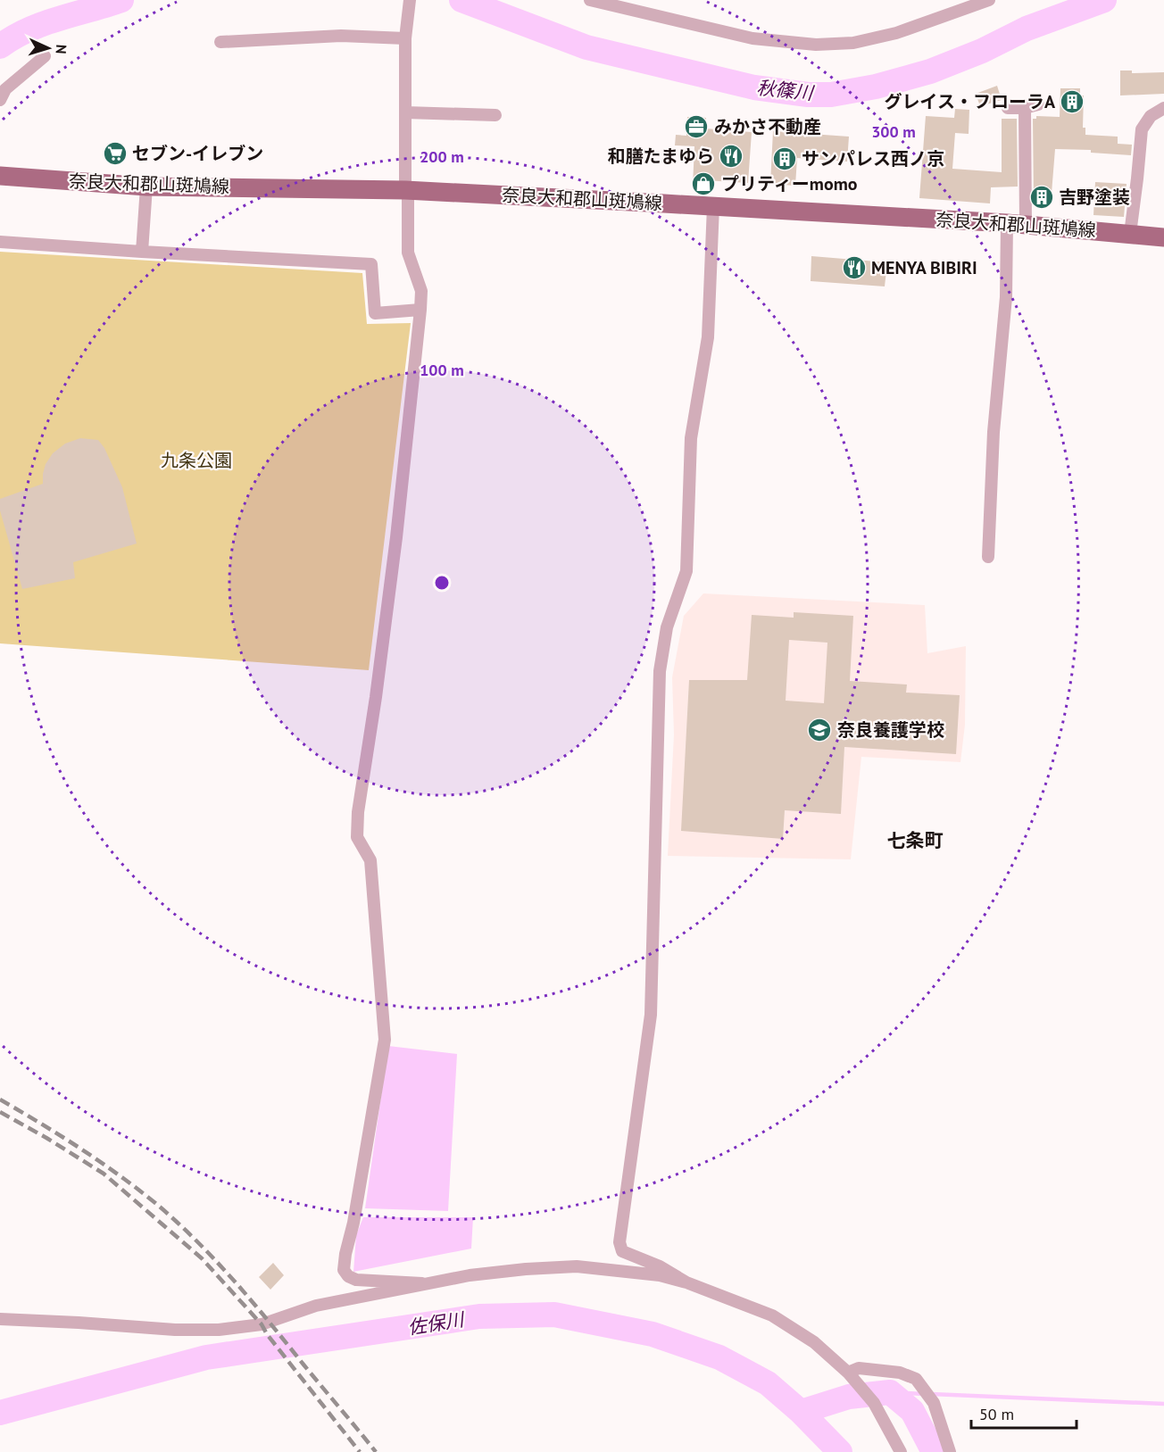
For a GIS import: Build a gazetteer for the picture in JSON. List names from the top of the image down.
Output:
{
  "streets": {
    "main road": ["奈良大和郡山斑鳩線"]
  },
  "districts": ["七条町"],
  "water": ["秋篠川", "佐保川"],
  "parks": ["九条公園"],
  "places": {
    "building": ["グレイス・フローラA", "サンパレス西ノ京", "吉野塗装"],
    "office": ["みかさ不動産"],
    "supermarket": ["セブン-イレブン"],
    "restaurant": ["和膳たまゆら", "MENYA BIBIRI"],
    "shop": ["プリティーmomo"],
    "school or university": ["奈良養護学校"]
  },
  "scale_bar": "50 m",
  "north": "right",
  "rings": ["300 m", "200 m", "100 m"]
}
